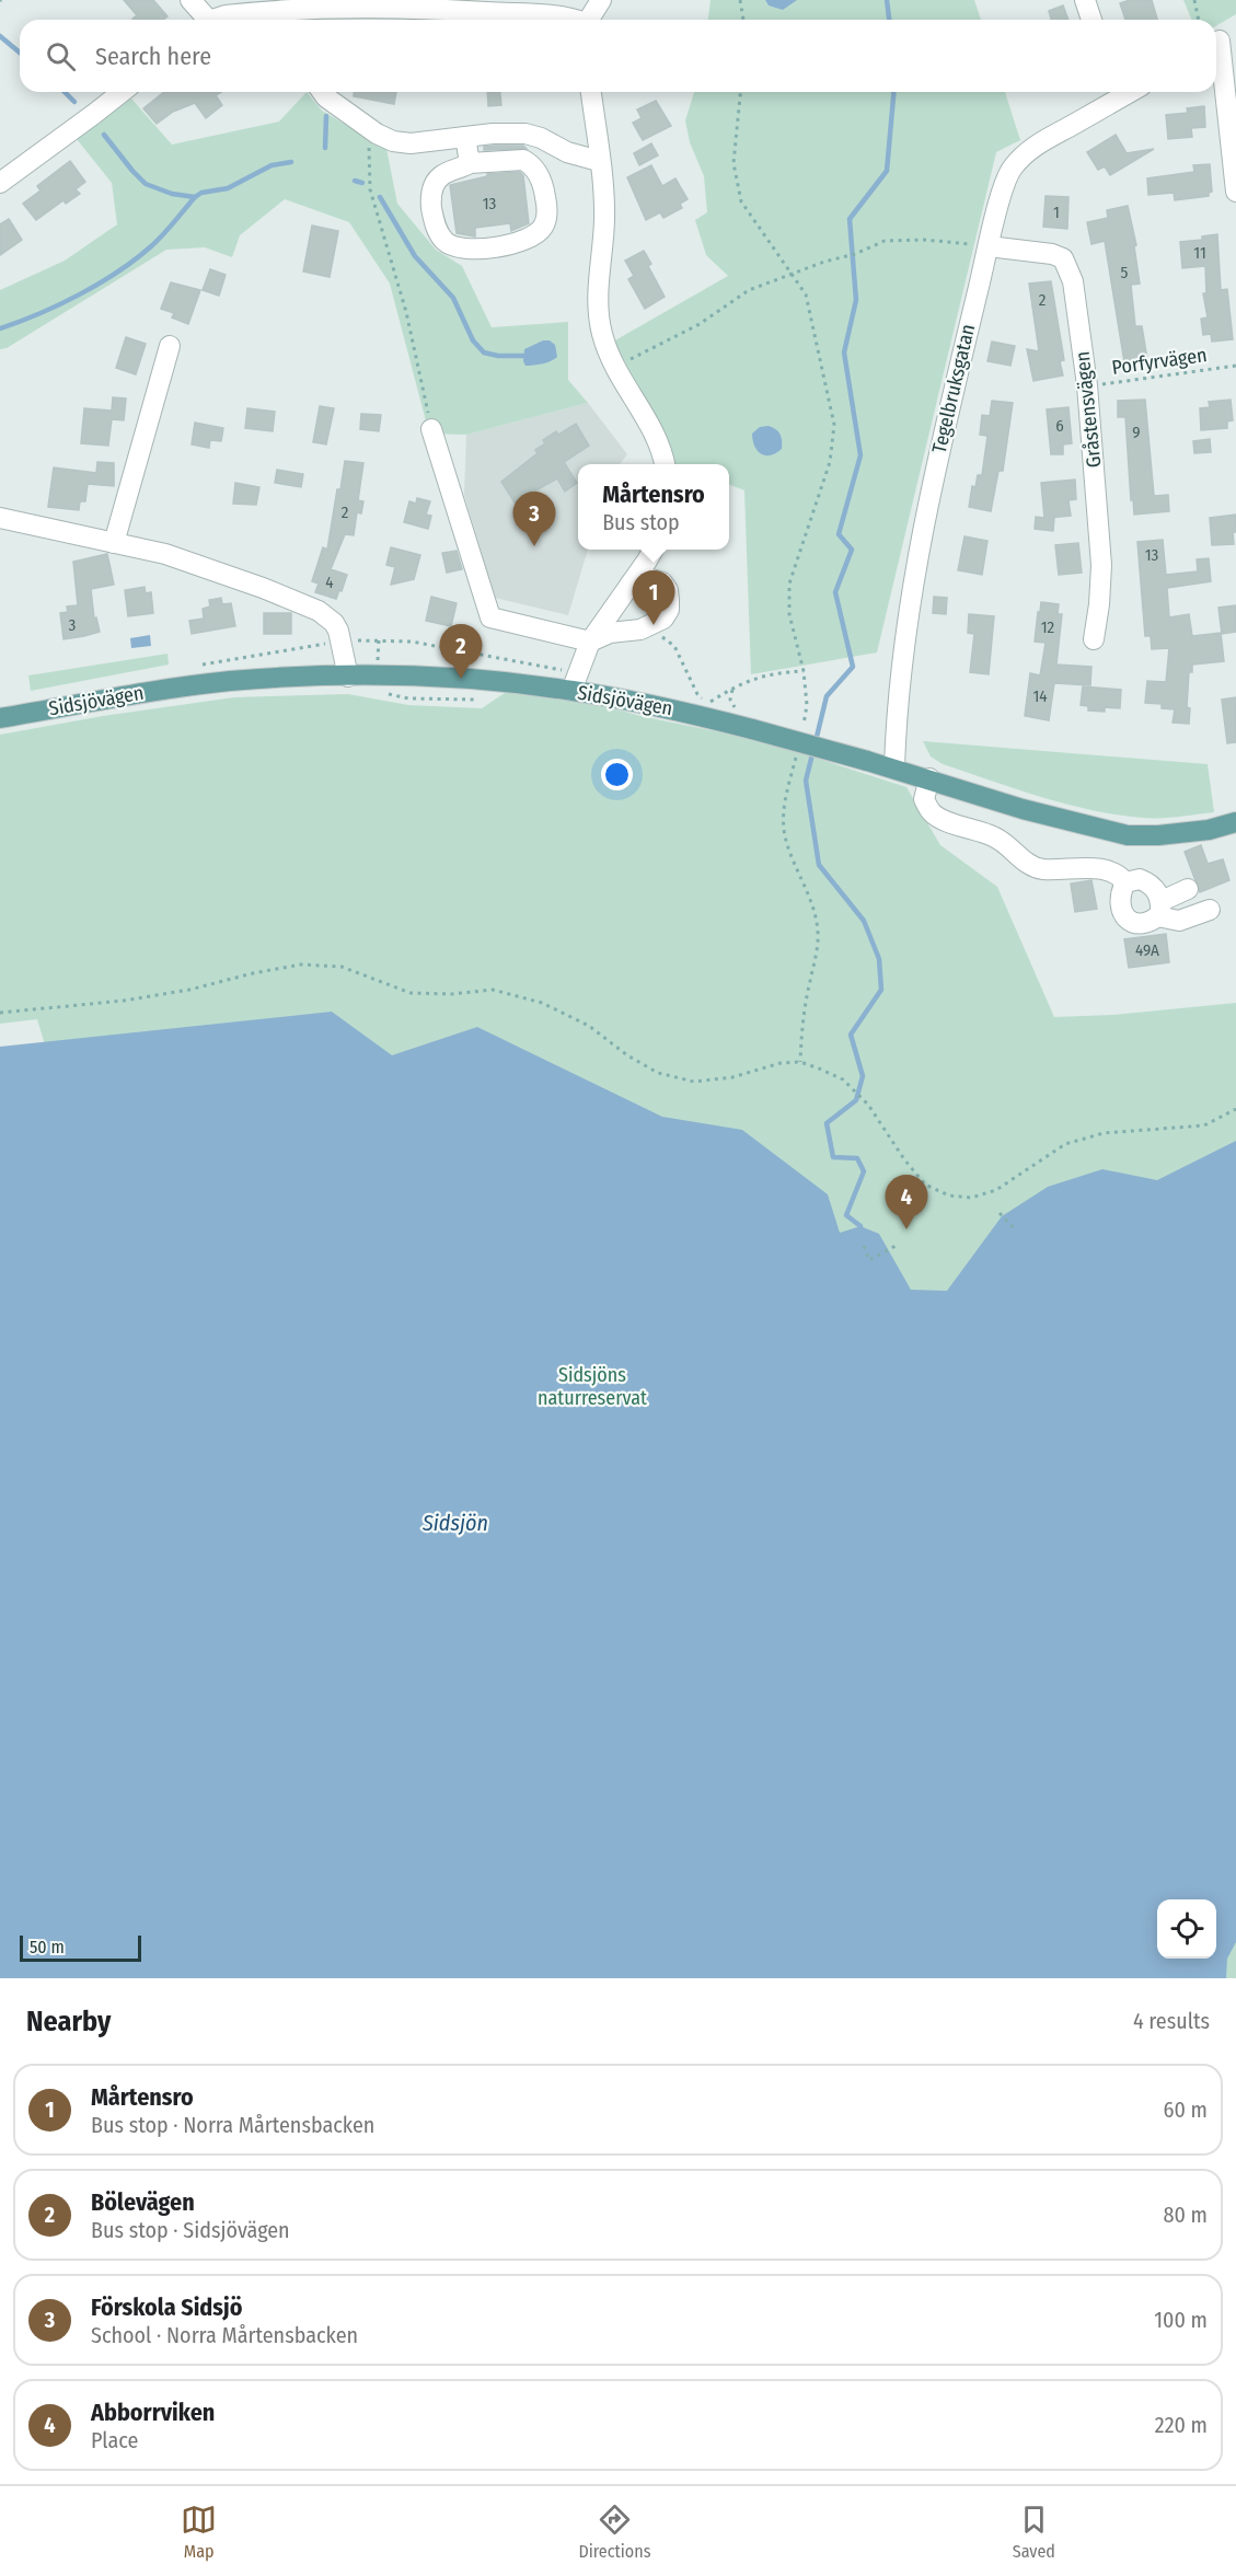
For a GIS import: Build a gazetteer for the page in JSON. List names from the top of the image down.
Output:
{
  "streets": {
    "main road": ["Sidsjövägen"],
    "street": ["Tegelbruksgatan", "Gråstensvägen"],
    "path": ["Porfyrvägen"]
  },
  "crossings": [
    ["Porfyrvägen", "Gråstensvägen"],
    ["Tegelbruksgatan", "Gråstensvägen"],
    ["Tegelbruksgatan", "Sidsjövägen"]
  ],
  "water": ["Sidsjön"],
  "parks": ["Sidsjöns naturreservat"],
  "house_numbers": [
    "13",
    "1",
    "11",
    "5",
    "2",
    "6",
    "9",
    "2",
    "13",
    "4",
    "3",
    "12",
    "14",
    "49A"
  ],
  "scale_bar": "50 m",
  "page": {
    "search": "Search here",
    "popup": ["Mårtensro", "Bus stop"],
    "pins": [
      "3",
      "1",
      "2",
      "4"
    ],
    "scale": "50 m",
    "heading": ["Nearby", "4 results"],
    "list": [
      {
        "mark": "1",
        "name": "Mårtensro",
        "note": "Bus stop · Norra Mårtensbacken",
        "value": "60 m"
      },
      {
        "mark": "2",
        "name": "Bölevägen",
        "note": "Bus stop · Sidsjövägen",
        "value": "80 m"
      },
      {
        "mark": "3",
        "name": "Förskola Sidsjö",
        "note": "School · Norra Mårtensbacken",
        "value": "100 m"
      },
      {
        "mark": "4",
        "name": "Abborrviken",
        "note": "Place",
        "value": "220 m"
      }
    ],
    "nav": ["Map", "Directions", "Saved"]
  }
}
